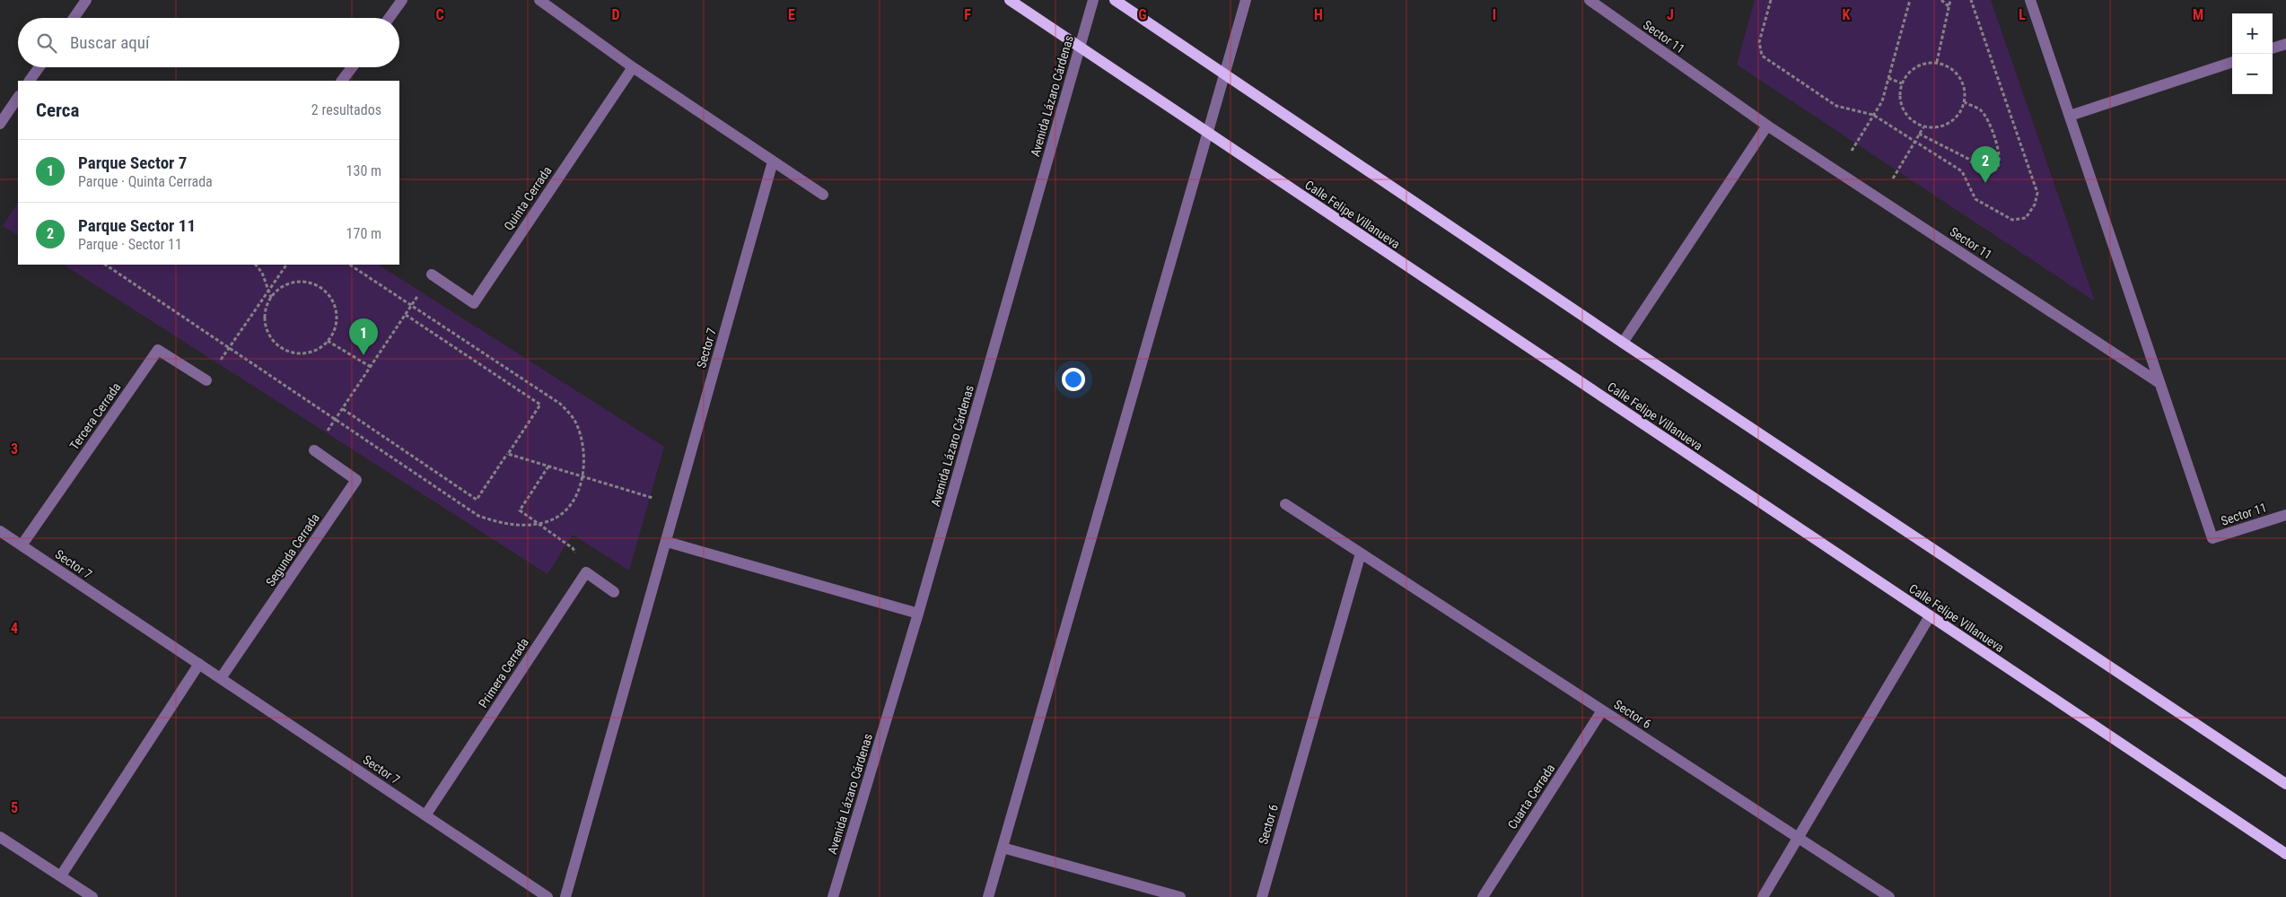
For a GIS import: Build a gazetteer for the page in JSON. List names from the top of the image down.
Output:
{
  "streets": {
    "main road": ["Calle Felipe Villanueva"],
    "street": [
      "Sector 11",
      "Avenida Lázaro Cárdenas",
      "Quinta Cerrada",
      "Sector 7",
      "Tercera Cerrada",
      "Segunda Cerrada",
      "Primera Cerrada",
      "Sector 6",
      "Cuarta Cerrada"
    ]
  },
  "crossings": [
    ["Avenida Lázaro Cárdenas", "Calle Felipe Villanueva"],
    ["Sector 7", "Tercera Cerrada"],
    ["Sector 7", "Segunda Cerrada"],
    ["Sector 7", "Primera Cerrada"],
    ["Sector 6", "Cuarta Cerrada"]
  ],
  "page": {
    "map_buttons": ["+", "−"],
    "search": "Buscar aquí",
    "heading": ["Cerca", "2 resultados"],
    "list": [
      {
        "mark": "1",
        "name": "Parque Sector 7",
        "note": "Parque · Quinta Cerrada",
        "value": "130 m"
      },
      {
        "mark": "2",
        "name": "Parque Sector 11",
        "note": "Parque · Sector 11",
        "value": "170 m"
      }
    ],
    "pins": ["2", "1"]
  },
  "grid": {
    "columns": [
      "C",
      "D",
      "E",
      "F",
      "G",
      "H",
      "I",
      "J",
      "K",
      "L",
      "M"
    ],
    "rows": ["3", "4", "5"]
  }
}
